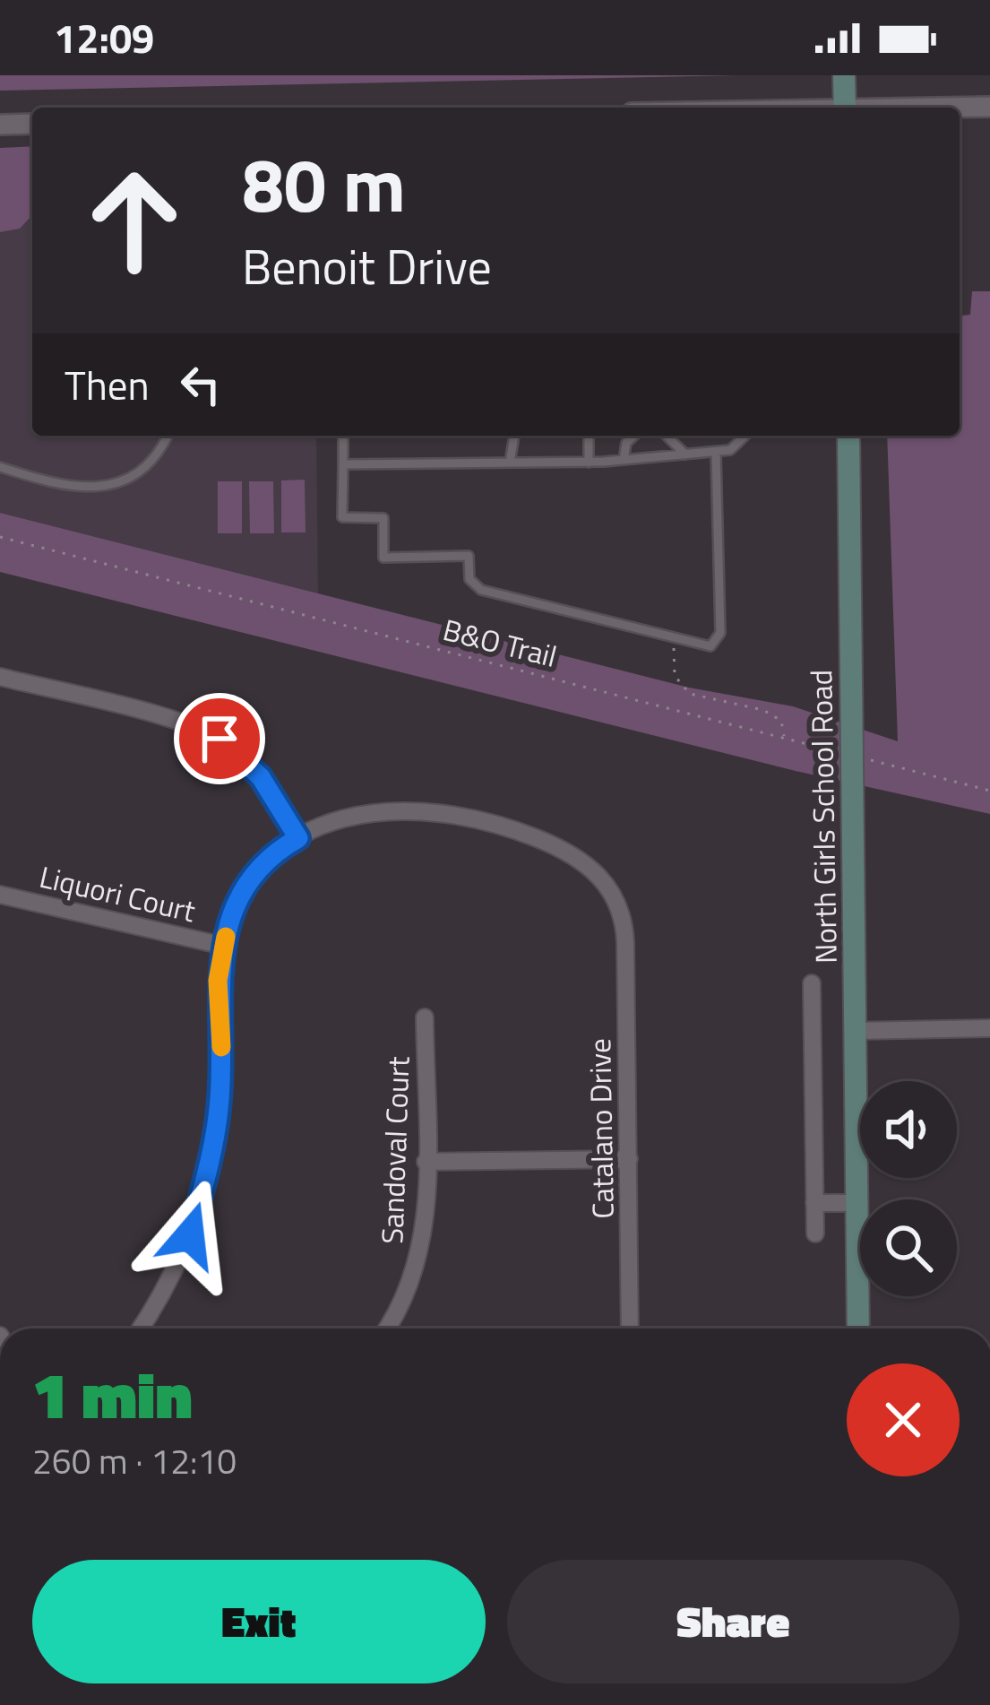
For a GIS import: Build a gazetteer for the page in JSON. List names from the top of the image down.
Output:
{
  "streets": {
    "main road": ["North Girls School Road"],
    "street": ["Liquori Court", "Catalano Drive", "Sandoval Court"],
    "path": ["B&O Trail"]
  },
  "crossings": [
    ["B&O Trail", "North Girls School Road"]
  ],
  "page": {
    "status": "12:09",
    "turn": ["80 m", "Benoit Drive"],
    "then": "Then",
    "heading": ["1 min", "260 m · 12:10"],
    "buttons": ["Exit", "Share"]
  }
}
